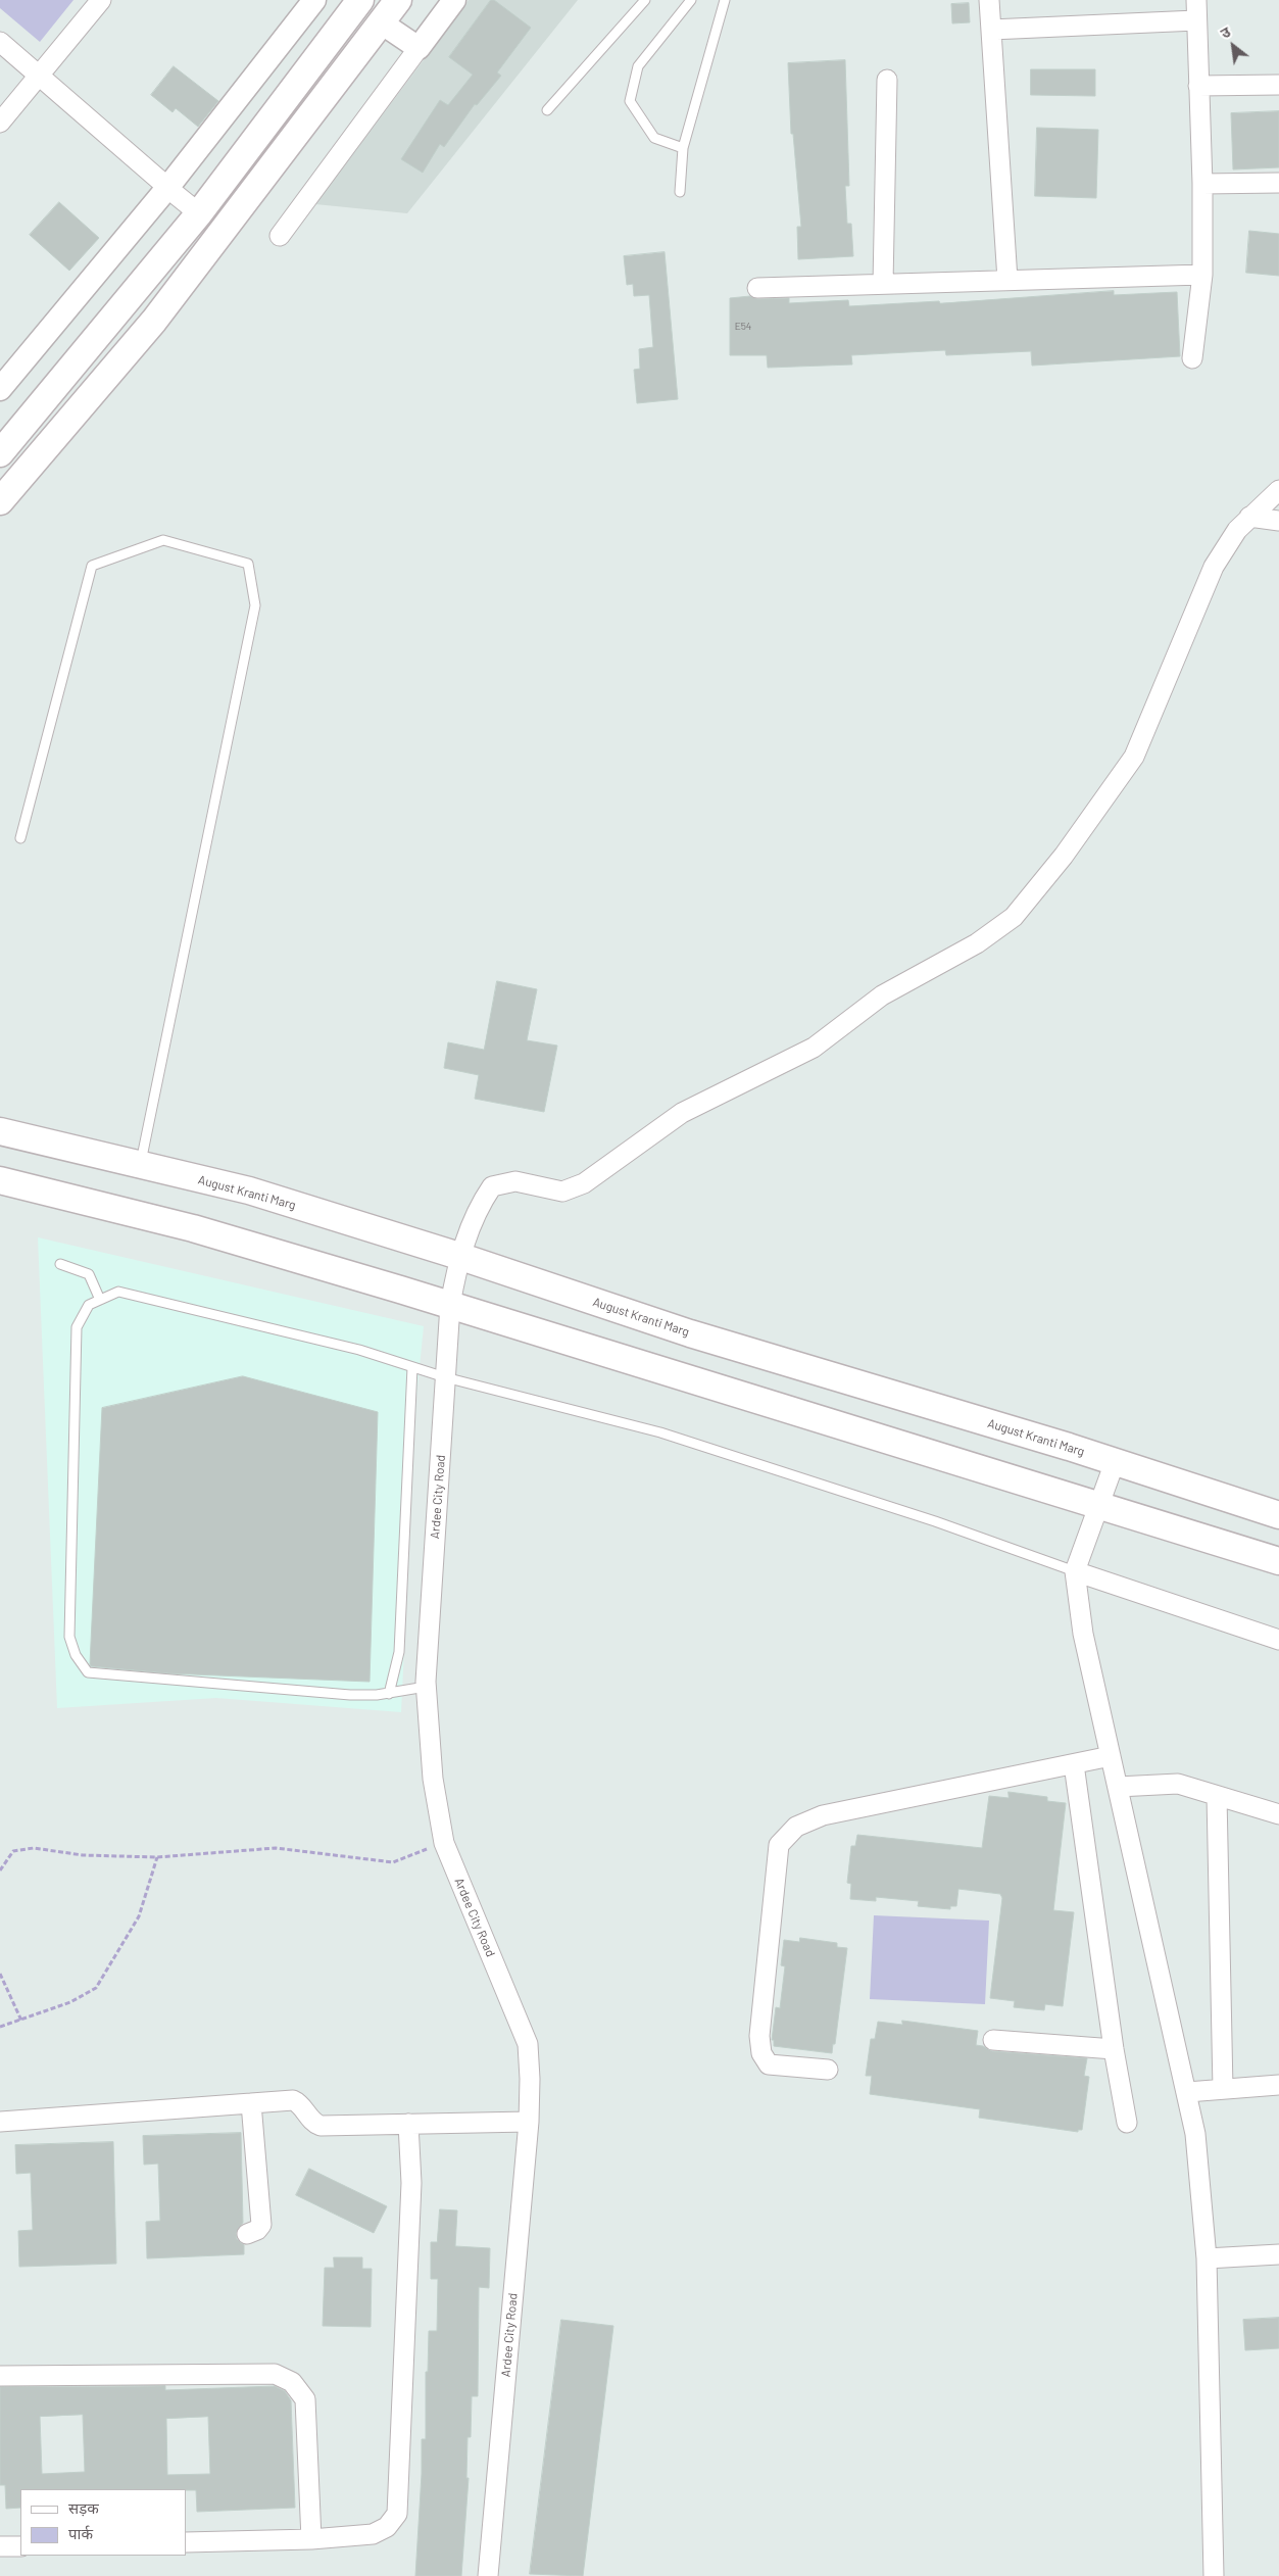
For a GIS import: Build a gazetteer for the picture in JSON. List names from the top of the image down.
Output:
{
  "streets": {
    "main road": ["August Kranti Marg"],
    "street": ["Ardee City Road"]
  },
  "crossings": [
    ["August Kranti Marg", "Ardee City Road"]
  ],
  "house_numbers": ["E54"],
  "legend": ["सड़क", "पार्क"],
  "north": "top left"
}
